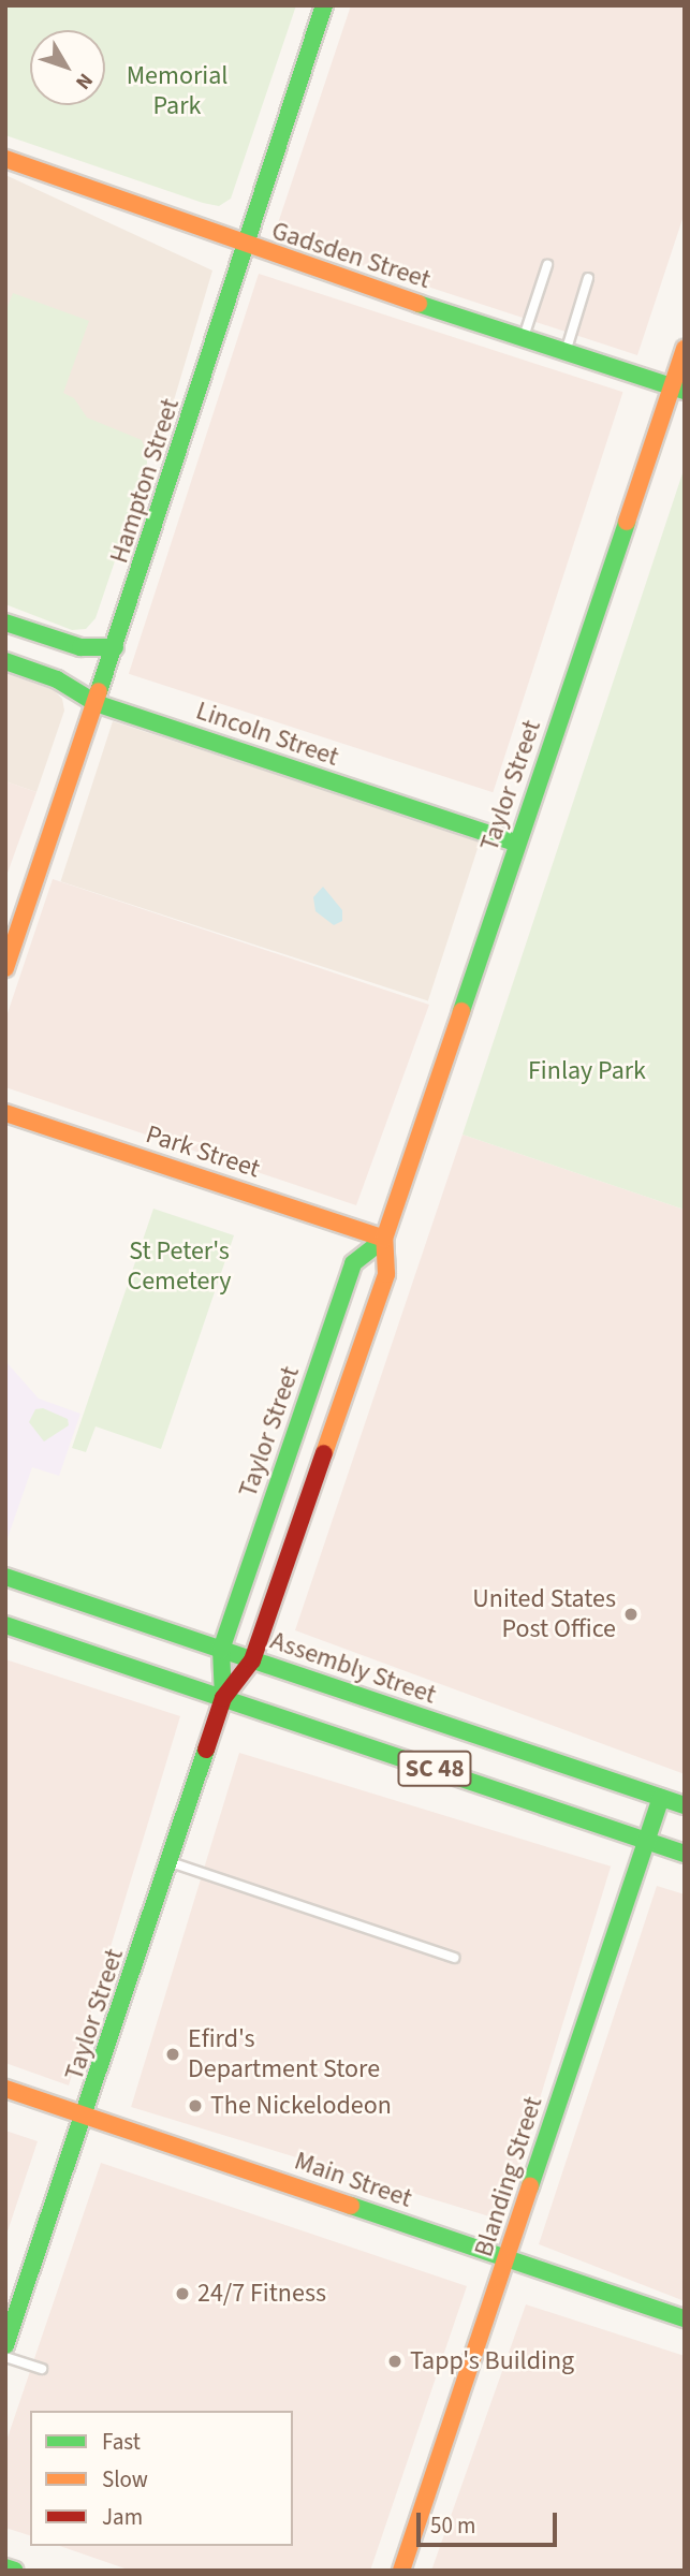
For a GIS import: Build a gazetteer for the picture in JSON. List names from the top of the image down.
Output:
{
  "streets": {
    "main road": [
      "Gadsden Street",
      "Hampton Street",
      "Lincoln Street",
      "Taylor Street",
      "Park Street",
      "Assembly Street",
      "SC 48",
      "Blanding Street",
      "Main Street"
    ]
  },
  "crossings": [
    ["Gadsden Street", "Hampton Street"],
    ["Gadsden Street", "Taylor Street"],
    ["Hampton Street", "Lincoln Street"],
    ["Lincoln Street", "Taylor Street"],
    ["Taylor Street", "Park Street"],
    ["Taylor Street", "Assembly Street"],
    ["Taylor Street", "SC 48"],
    ["Taylor Street", "Main Street"],
    ["Assembly Street", "Blanding Street"],
    ["SC 48", "Blanding Street"],
    ["Blanding Street", "Main Street"]
  ],
  "parks": ["Memorial Park", "Finlay Park", "St Peter's Cemetery"],
  "places": [
    "United States Post Office",
    "Efird's Department Store",
    "The Nickelodeon",
    "24/7 Fitness",
    "Tapp's Building"
  ],
  "legend": ["Fast", "Slow", "Jam"],
  "scale_bar": "50 m",
  "north": "bottom right"
}
